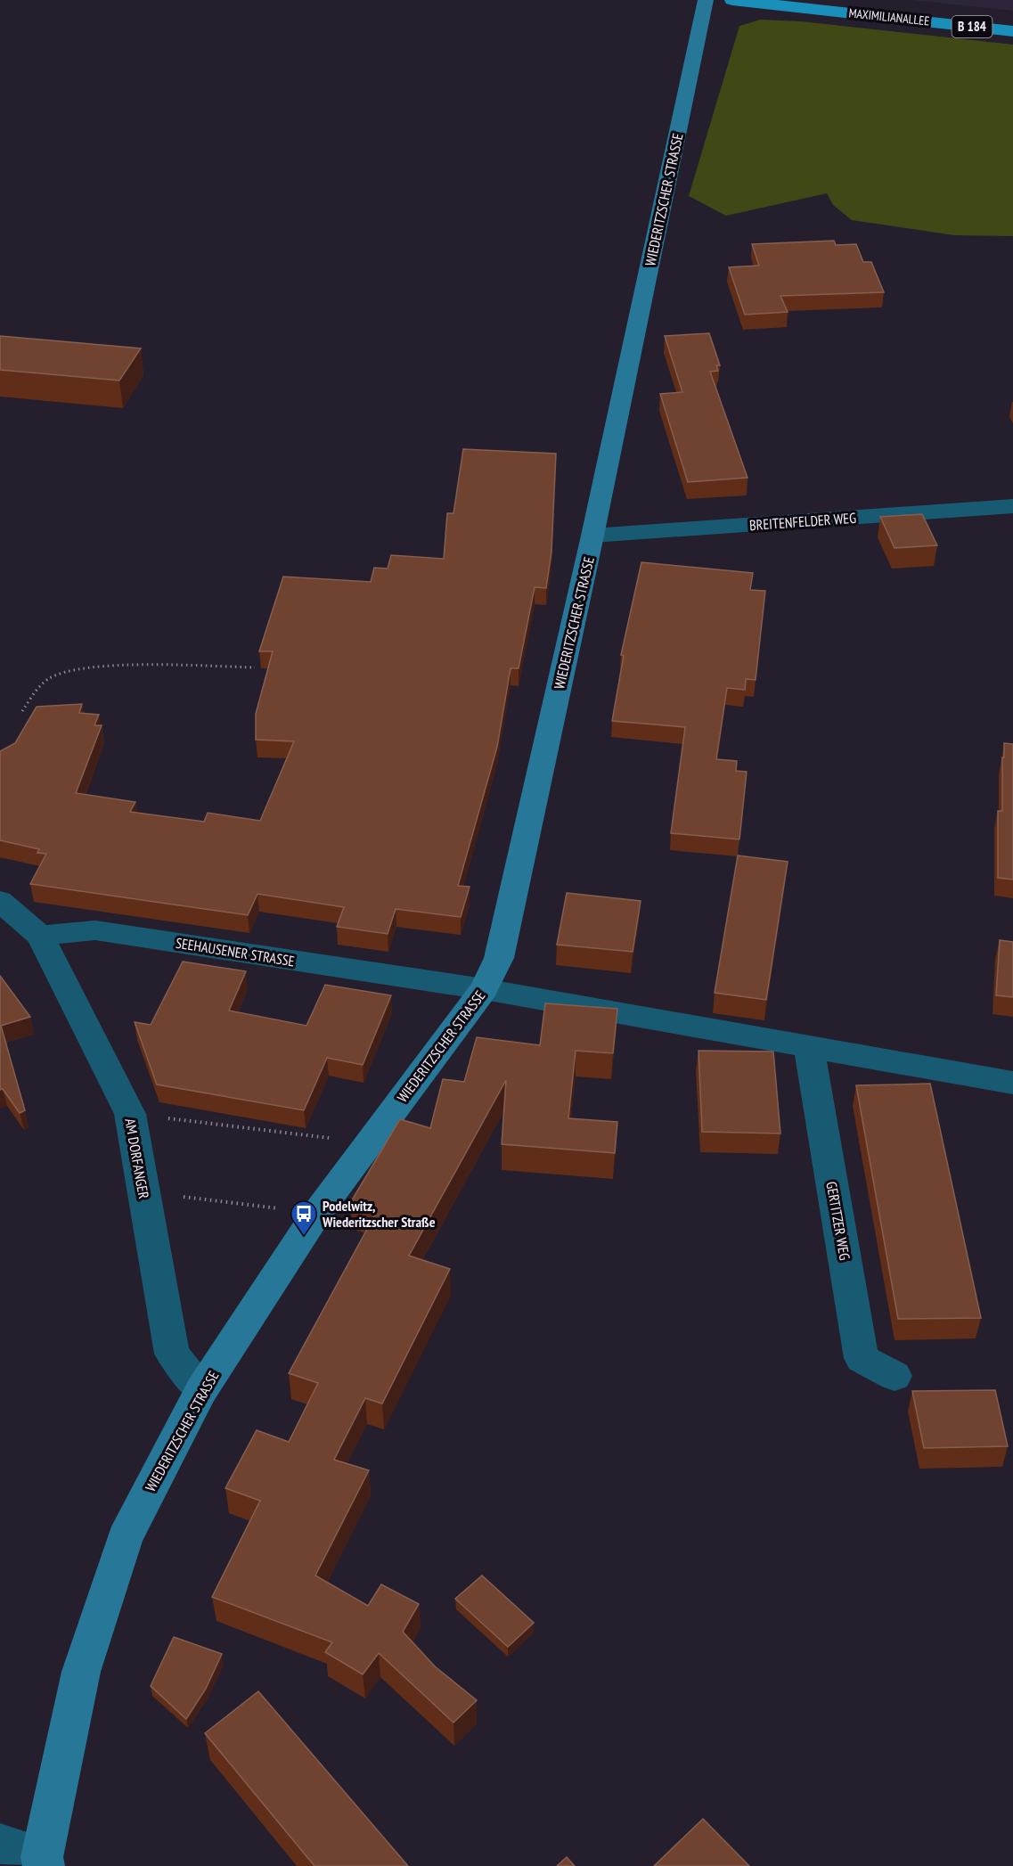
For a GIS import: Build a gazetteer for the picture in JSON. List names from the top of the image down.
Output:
{
  "streets": {
    "main road": ["MAXIMILIANALLEE", "B 184"],
    "street": [
      "WIEDERITZSCHER STRASSE",
      "BREITENFELDER WEG",
      "SEEHAUSENER STRASSE",
      "AM DORFANGER",
      "GERTITZER WEG"
    ]
  },
  "crossings": [
    ["WIEDERITZSCHER STRASSE", "BREITENFELDER WEG"],
    ["WIEDERITZSCHER STRASSE", "SEEHAUSENER STRASSE"],
    ["WIEDERITZSCHER STRASSE", "AM DORFANGER"],
    ["SEEHAUSENER STRASSE", "AM DORFANGER"]
  ],
  "places": {
    "bus stop": ["Podelwitz, Wiederitzscher Straße"]
  }
}
